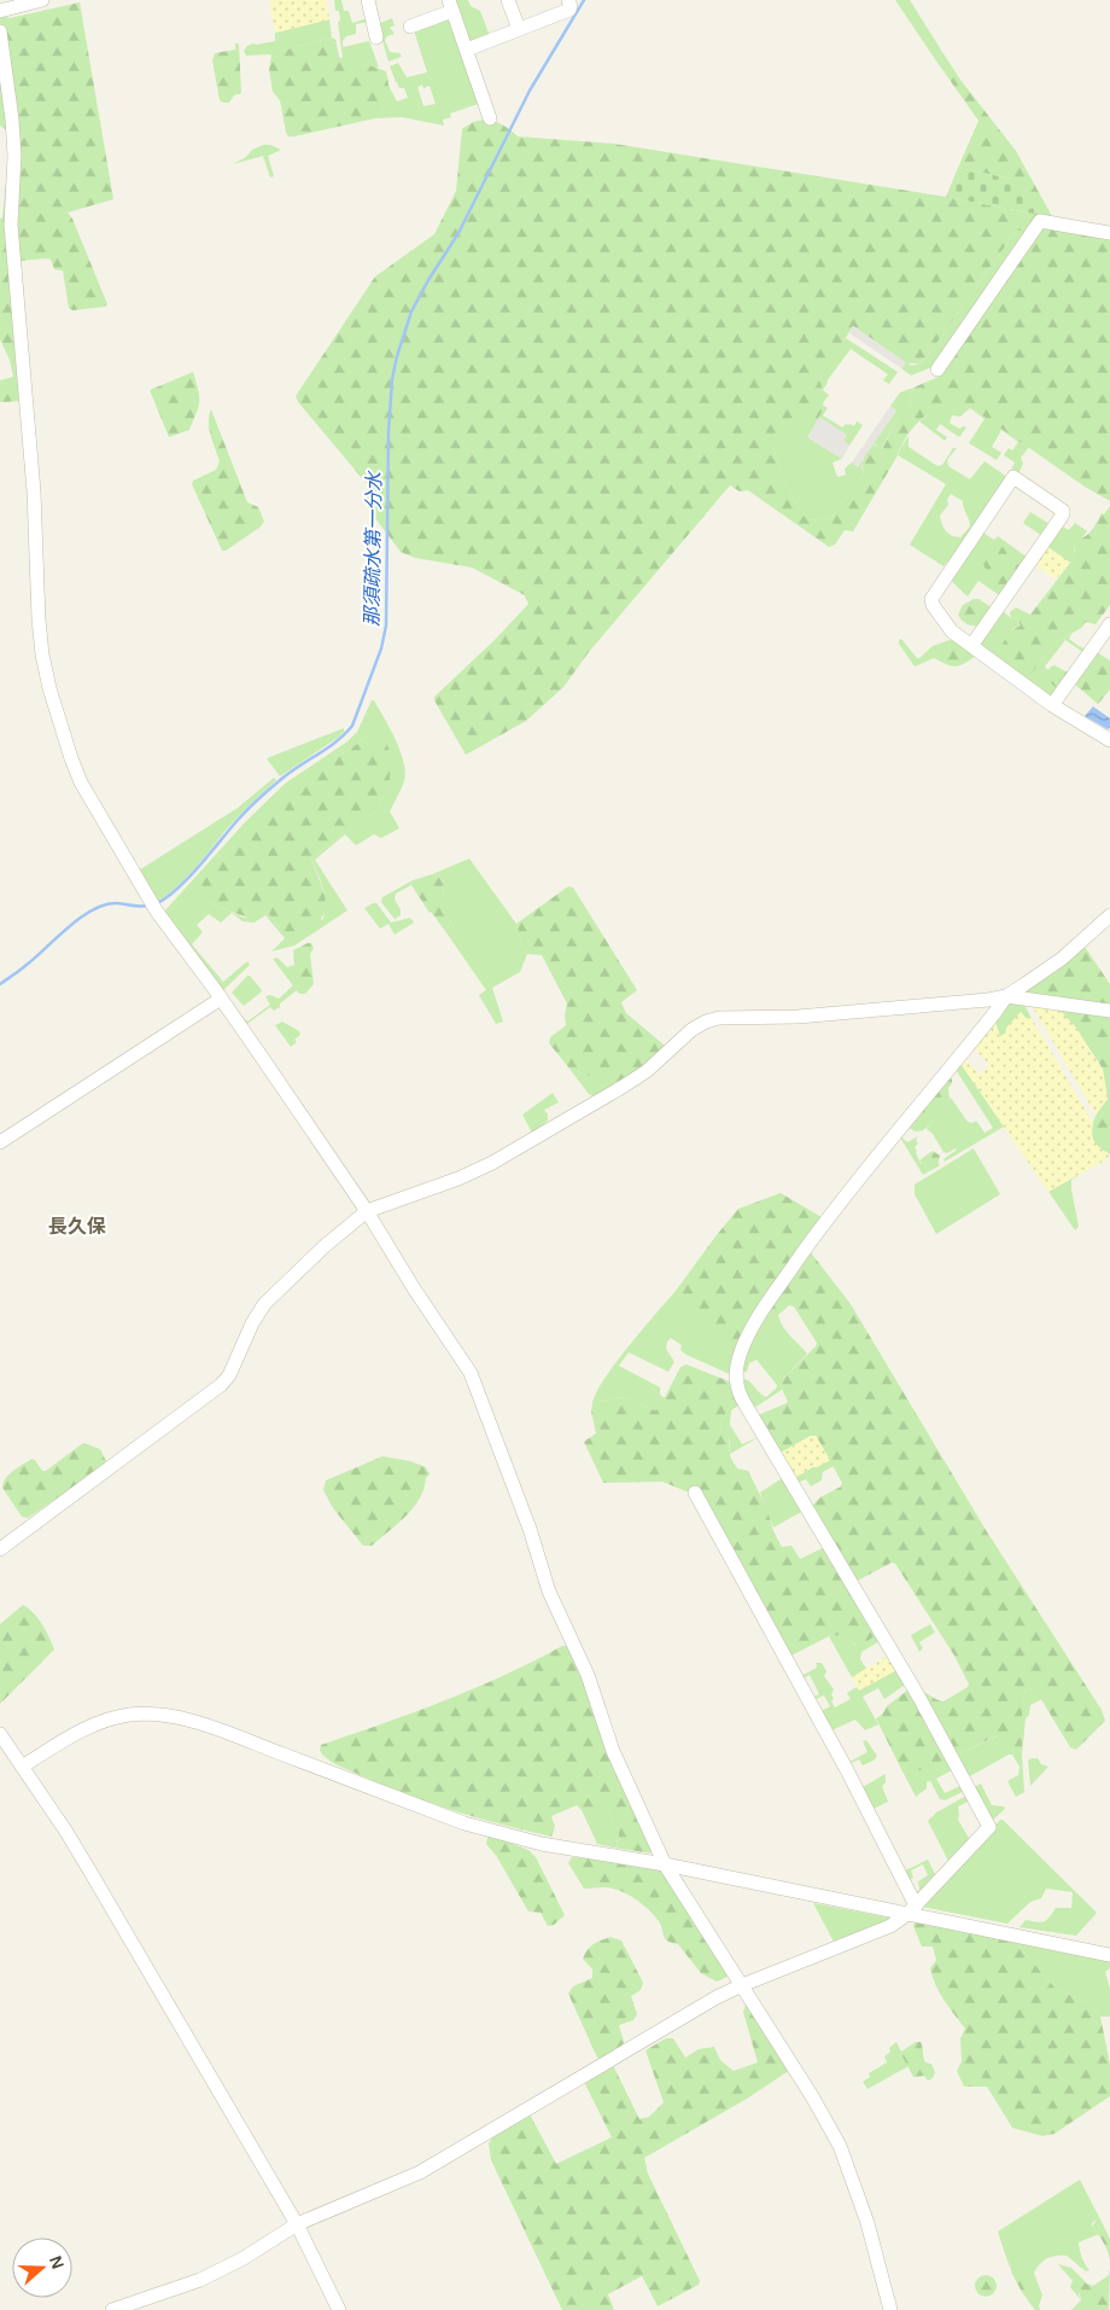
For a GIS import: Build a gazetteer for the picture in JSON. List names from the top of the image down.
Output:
{
  "districts": ["長久保"],
  "water": ["那須疏水第一分水"],
  "north": "right"
}
